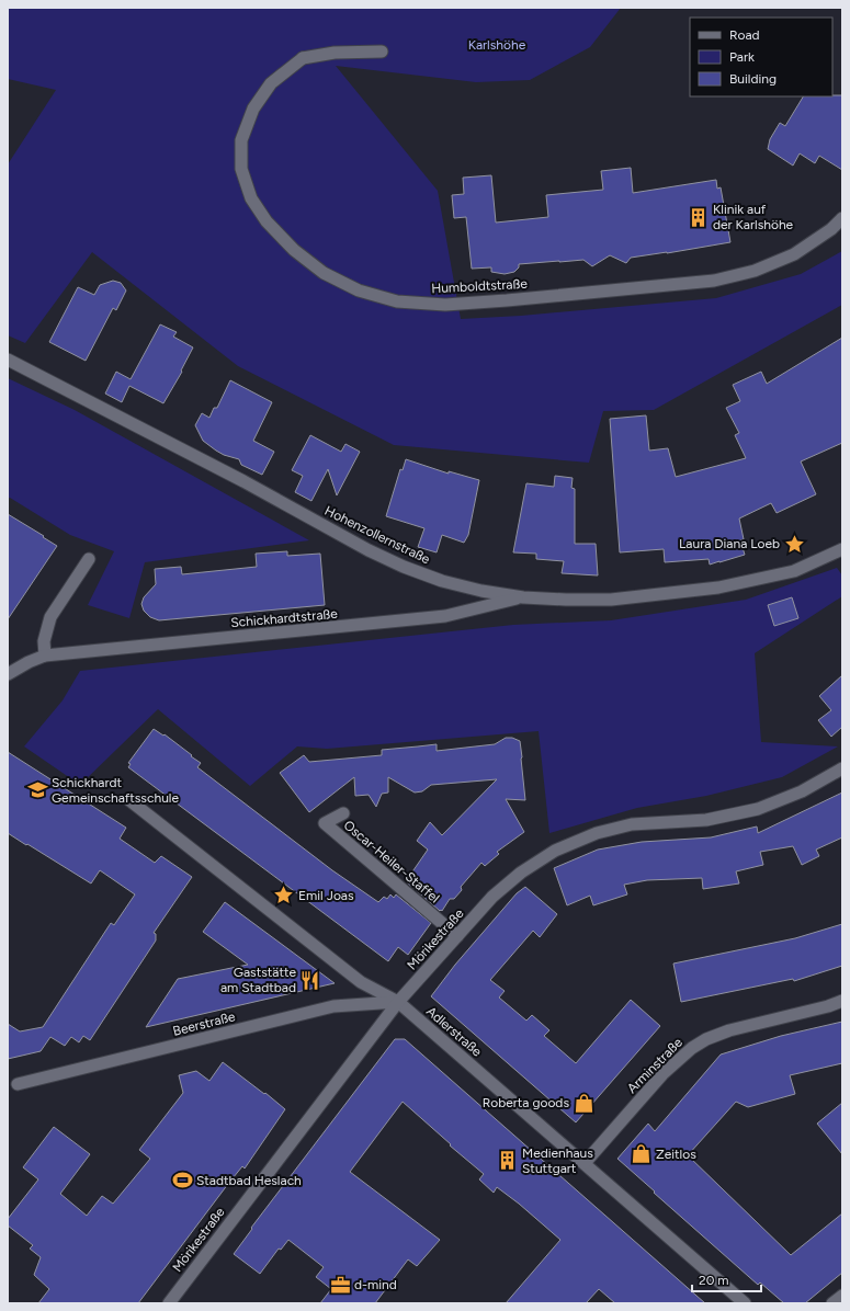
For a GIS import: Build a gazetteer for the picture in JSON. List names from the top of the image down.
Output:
{
  "streets": {
    "street": [
      "Humboldtstraße",
      "Hohenzollernstraße",
      "Schickhardtstraße",
      "Oscar-Heiler-Staffel",
      "Mörikestraße",
      "Beerstraße",
      "Adlerstraße",
      "Arminstraße"
    ]
  },
  "crossings": [
    ["Hohenzollernstraße", "Schickhardtstraße"],
    ["Oscar-Heiler-Staffel", "Mörikestraße"],
    ["Mörikestraße", "Beerstraße"],
    ["Mörikestraße", "Adlerstraße"],
    ["Beerstraße", "Adlerstraße"],
    ["Adlerstraße", "Arminstraße"]
  ],
  "parks": ["Karlshöhe"],
  "places": {
    "building": ["Klinik auf der Karlshöhe", "Medienhaus Stuttgart"],
    "place": ["Laura Diana Loeb", "Emil Joas"],
    "school or university": ["Schickhardt Gemeinschaftsschule"],
    "restaurant": ["Gaststätte am Stadtbad"],
    "shop": ["Roberta goods", "Zeitlos"],
    "sports": ["Stadtbad Heslach"],
    "office": ["d-mind"]
  },
  "legend": ["Road", "Park", "Building"],
  "scale_bar": "20 m"
}
